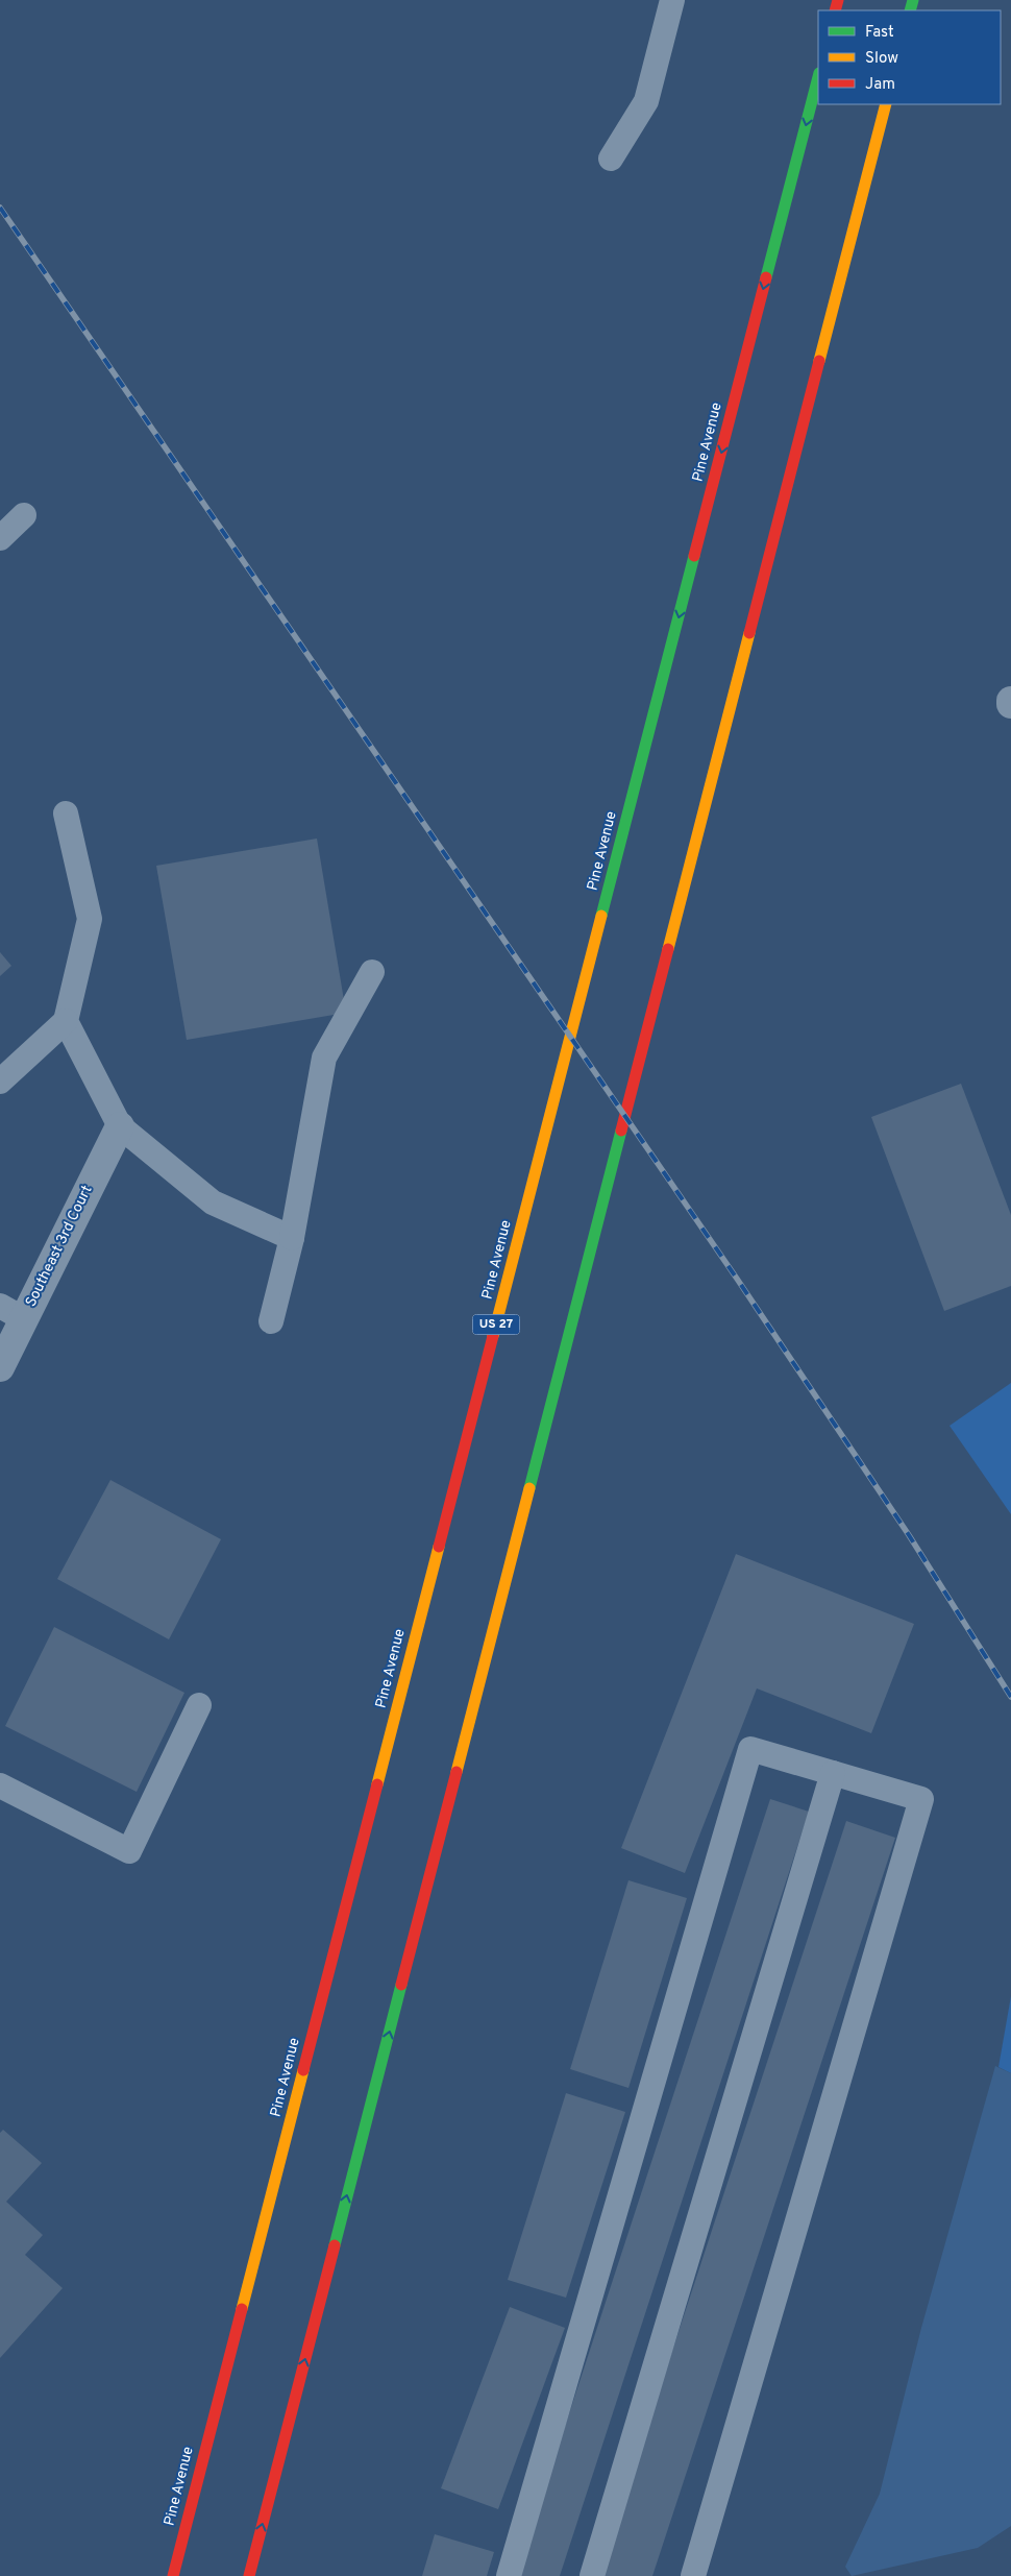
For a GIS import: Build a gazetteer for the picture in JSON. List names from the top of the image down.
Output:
{
  "streets": {
    "highway": ["Pine Avenue", "US 27"],
    "street": ["Southeast 3rd Court"]
  },
  "legend": ["Fast", "Slow", "Jam"]
}
